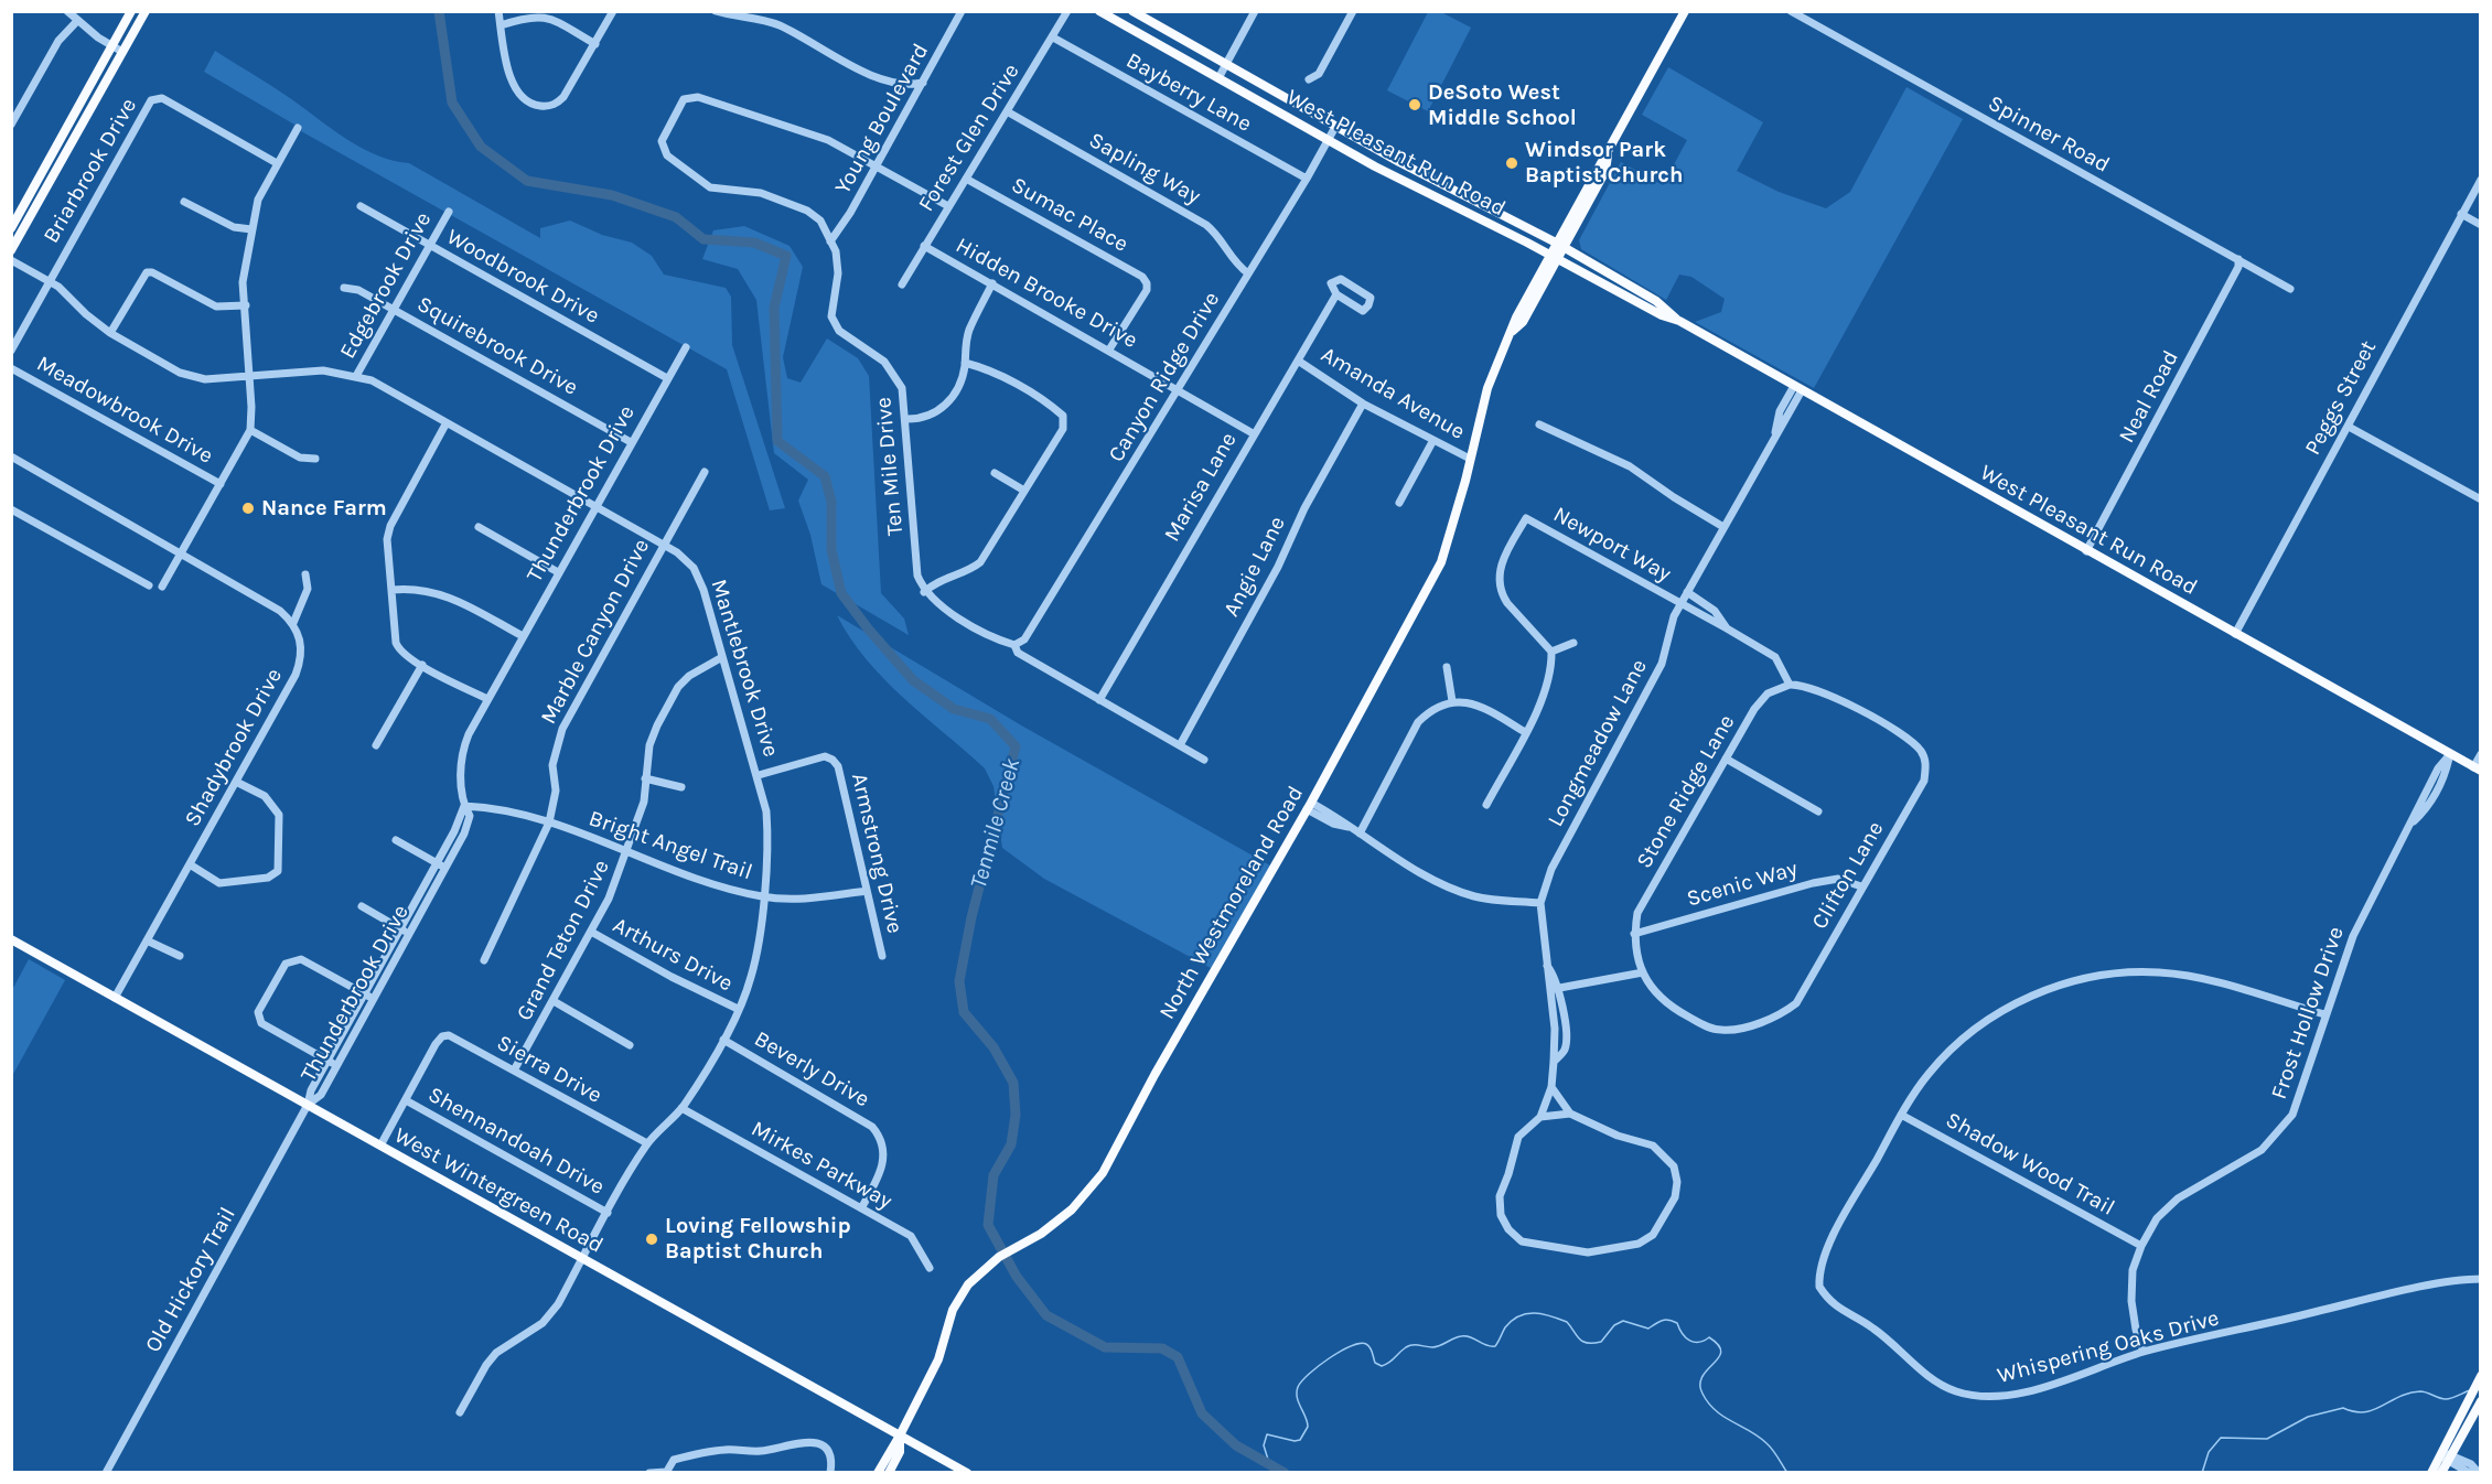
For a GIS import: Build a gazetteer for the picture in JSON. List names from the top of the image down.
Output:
{
  "streets": {
    "main road": ["West Pleasant Run Road", "North Westmoreland Road", "West Wintergreen Road"],
    "street": [
      "Bayberry Lane",
      "Young Boulevard",
      "Spinner Road",
      "Forest Glen Drive",
      "Sapling Way",
      "Briarbrook Drive",
      "Sumac Place",
      "Woodbrook Drive",
      "Edgebrook Drive",
      "Hidden Brooke Drive",
      "Squirebrook Drive",
      "Canyon Ridge Drive",
      "Amanda Avenue",
      "Neal Road",
      "Peggs Street",
      "Meadowbrook Drive",
      "Ten Mile Drive",
      "Marisa Lane",
      "Thunderbrook Drive",
      "Newport Way",
      "Angie Lane",
      "Marble Canyon Drive",
      "Mantlebrook Drive",
      "Longmeadow Lane",
      "Shadybrook Drive",
      "Stone Ridge Lane",
      "Bright Angel Trail",
      "Armstrong Drive",
      "Clifton Lane",
      "Scenic Way",
      "Grand Teton Drive",
      "Arthurs Drive",
      "Frost Hollow Drive",
      "Sierra Drive",
      "Beverly Drive",
      "Shennandoah Drive",
      "Shadow Wood Trail",
      "Mirkes Parkway",
      "Old Hickory Trail",
      "Whispering Oaks Drive"
    ]
  },
  "crossings": [
    ["Bayberry Lane", "Forest Glen Drive"],
    ["Bayberry Lane", "Canyon Ridge Drive"],
    ["Young Boulevard", "Ten Mile Drive"],
    ["Spinner Road", "Neal Road"],
    ["Forest Glen Drive", "Sapling Way"],
    ["Forest Glen Drive", "Sumac Place"],
    ["Forest Glen Drive", "Hidden Brooke Drive"],
    ["West Pleasant Run Road", "Canyon Ridge Drive"],
    ["West Pleasant Run Road", "Neal Road"],
    ["West Pleasant Run Road", "Peggs Street"],
    ["West Pleasant Run Road", "Longmeadow Lane"],
    ["West Pleasant Run Road", "North Westmoreland Road"],
    ["West Pleasant Run Road", "Frost Hollow Drive"],
    ["Sapling Way", "Canyon Ridge Drive"],
    ["Briarbrook Drive", "Mantlebrook Drive"],
    ["Sumac Place", "Hidden Brooke Drive"],
    ["Woodbrook Drive", "Edgebrook Drive"],
    ["Woodbrook Drive", "Thunderbrook Drive"],
    ["Edgebrook Drive", "Squirebrook Drive"],
    ["Edgebrook Drive", "Mantlebrook Drive"],
    ["Hidden Brooke Drive", "Canyon Ridge Drive"],
    ["Hidden Brooke Drive", "Marisa Lane"],
    ["Squirebrook Drive", "Thunderbrook Drive"],
    ["Amanda Avenue", "Marisa Lane"],
    ["Amanda Avenue", "Angie Lane"],
    ["Amanda Avenue", "North Westmoreland Road"],
    ["Thunderbrook Drive", "Mantlebrook Drive"],
    ["Thunderbrook Drive", "Bright Angel Trail"],
    ["Thunderbrook Drive", "West Wintergreen Road"],
    ["Thunderbrook Drive", "Old Hickory Trail"],
    ["Newport Way", "Longmeadow Lane"],
    ["Newport Way", "Stone Ridge Lane"],
    ["Newport Way", "Clifton Lane"],
    ["Marble Canyon Drive", "Mantlebrook Drive"],
    ["Marble Canyon Drive", "Bright Angel Trail"],
    ["Mantlebrook Drive", "Bright Angel Trail"],
    ["Mantlebrook Drive", "Armstrong Drive"],
    ["Mantlebrook Drive", "Grand Teton Drive"],
    ["Mantlebrook Drive", "Arthurs Drive"],
    ["Mantlebrook Drive", "Sierra Drive"],
    ["Mantlebrook Drive", "Beverly Drive"],
    ["Mantlebrook Drive", "Shennandoah Drive"],
    ["Mantlebrook Drive", "Mirkes Parkway"],
    ["Mantlebrook Drive", "West Wintergreen Road"],
    ["Shadybrook Drive", "West Wintergreen Road"],
    ["Stone Ridge Lane", "Clifton Lane"],
    ["Stone Ridge Lane", "Scenic Way"],
    ["Bright Angel Trail", "Armstrong Drive"],
    ["Bright Angel Trail", "Grand Teton Drive"],
    ["Clifton Lane", "Scenic Way"],
    ["North Westmoreland Road", "West Wintergreen Road"],
    ["Grand Teton Drive", "Arthurs Drive"],
    ["Grand Teton Drive", "Sierra Drive"],
    ["Frost Hollow Drive", "Shadow Wood Trail"],
    ["Frost Hollow Drive", "Whispering Oaks Drive"],
    ["Sierra Drive", "Shennandoah Drive"],
    ["Beverly Drive", "Mirkes Parkway"],
    ["Shadow Wood Trail", "Whispering Oaks Drive"],
    ["West Wintergreen Road", "Old Hickory Trail"]
  ],
  "water": ["Tenmile Creek"],
  "places": [
    "DeSoto West Middle School",
    "Windsor Park Baptist Church",
    "Nance Farm",
    "Loving Fellowship Baptist Church"
  ]
}
